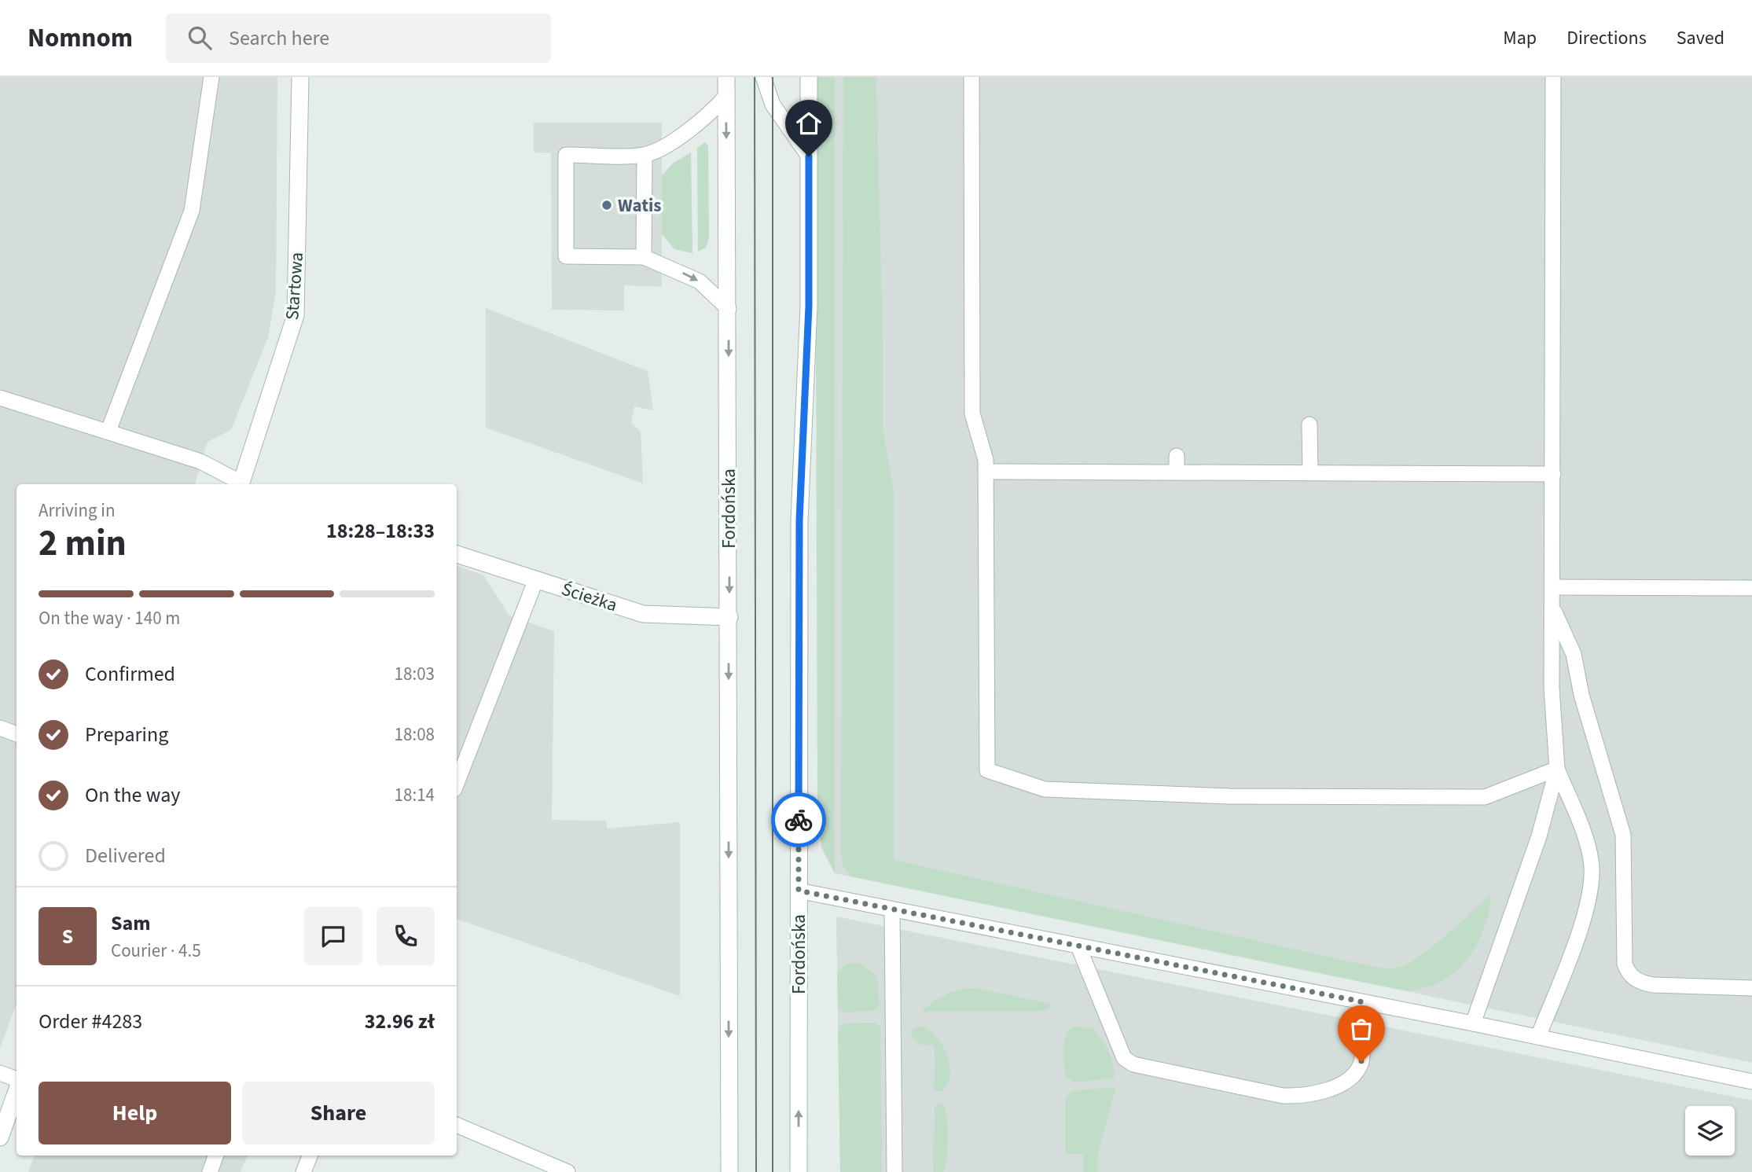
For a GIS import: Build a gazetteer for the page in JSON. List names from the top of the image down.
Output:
{
  "streets": {
    "main road": ["Startowa", "Fordońska", "Ścieżka"]
  },
  "crossings": [
    ["Fordońska", "Ścieżka"]
  ],
  "places": ["Watis"],
  "page": {
    "header": "Nomnom",
    "search": "Search here",
    "nav": ["Map", "Directions", "Saved"],
    "heading": ["2 min", "Arriving in", "18:28–18:33"],
    "panel": [
      "Sam",
      "Courier · 4.5",
      "Order #4283",
      "32.96 zł"
    ],
    "bar": "On the way · 140 m",
    "list": [
      ["Confirmed", "18:03"],
      ["Preparing", "18:08"],
      ["On the way", "18:14"],
      "Delivered"
    ],
    "round": "S",
    "buttons": ["Help", "Share"]
  }
}
